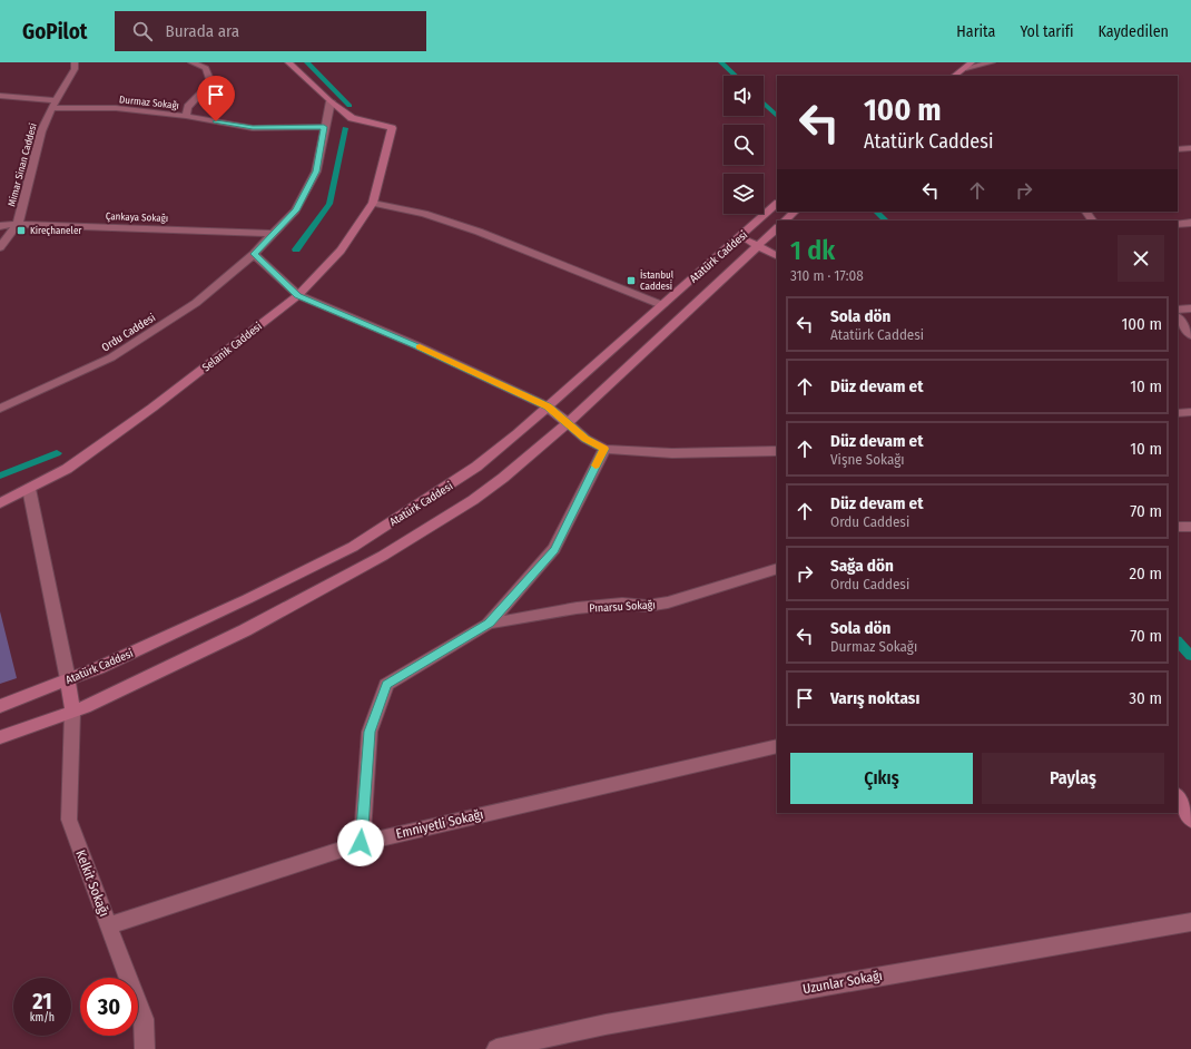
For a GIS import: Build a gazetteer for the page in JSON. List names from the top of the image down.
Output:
{
  "streets": {
    "main road": ["Atatürk Caddesi", "Selanik Caddesi"],
    "street": [
      "Durmaz Sokağı",
      "Mimar Sinan Caddesi",
      "Çankaya Sokağı",
      "Ordu Caddesi",
      "Pınarsu Sokağı",
      "Emniyetli Sokağı",
      "Kelkit Sokağı",
      "Uzunlar Sokağı"
    ]
  },
  "crossings": [
    ["Durmaz Sokağı", "Mimar Sinan Caddesi"],
    ["Durmaz Sokağı", "Ordu Caddesi"],
    ["Mimar Sinan Caddesi", "Çankaya Sokağı"],
    ["Çankaya Sokağı", "Ordu Caddesi"],
    ["Atatürk Caddesi", "Kelkit Sokağı"],
    ["Ordu Caddesi", "Selanik Caddesi"],
    ["Pınarsu Sokağı", "Emniyetli Sokağı"],
    ["Emniyetli Sokağı", "Kelkit Sokağı"]
  ],
  "places": {
    "transit": ["Kireçhaneler", "İstanbul Caddesi̇"]
  },
  "page": {
    "header": "GoPilot",
    "search": "Burada ara",
    "nav": ["Harita", "Yol tarifi", "Kaydedilen"],
    "turn": ["100 m", "Atatürk Caddesi"],
    "heading": ["1 dk", "310 m · 17:08"],
    "list": [
      {
        "name": "Sola dön",
        "note": "Atatürk Caddesi",
        "value": "100 m"
      },
      {
        "name": "Düz devam et",
        "value": "10 m"
      },
      {
        "name": "Düz devam et",
        "note": "Vişne Sokağı",
        "value": "10 m"
      },
      {
        "name": "Düz devam et",
        "note": "Ordu Caddesi",
        "value": "70 m"
      },
      {
        "name": "Sağa dön",
        "note": "Ordu Caddesi",
        "value": "20 m"
      },
      {
        "name": "Sola dön",
        "note": "Durmaz Sokağı",
        "value": "70 m"
      },
      {
        "name": "Varış noktası",
        "value": "30 m"
      }
    ],
    "buttons": ["Çıkış", "Paylaş"],
    "speed": "21 km/h",
    "limit": "30"
  }
}
